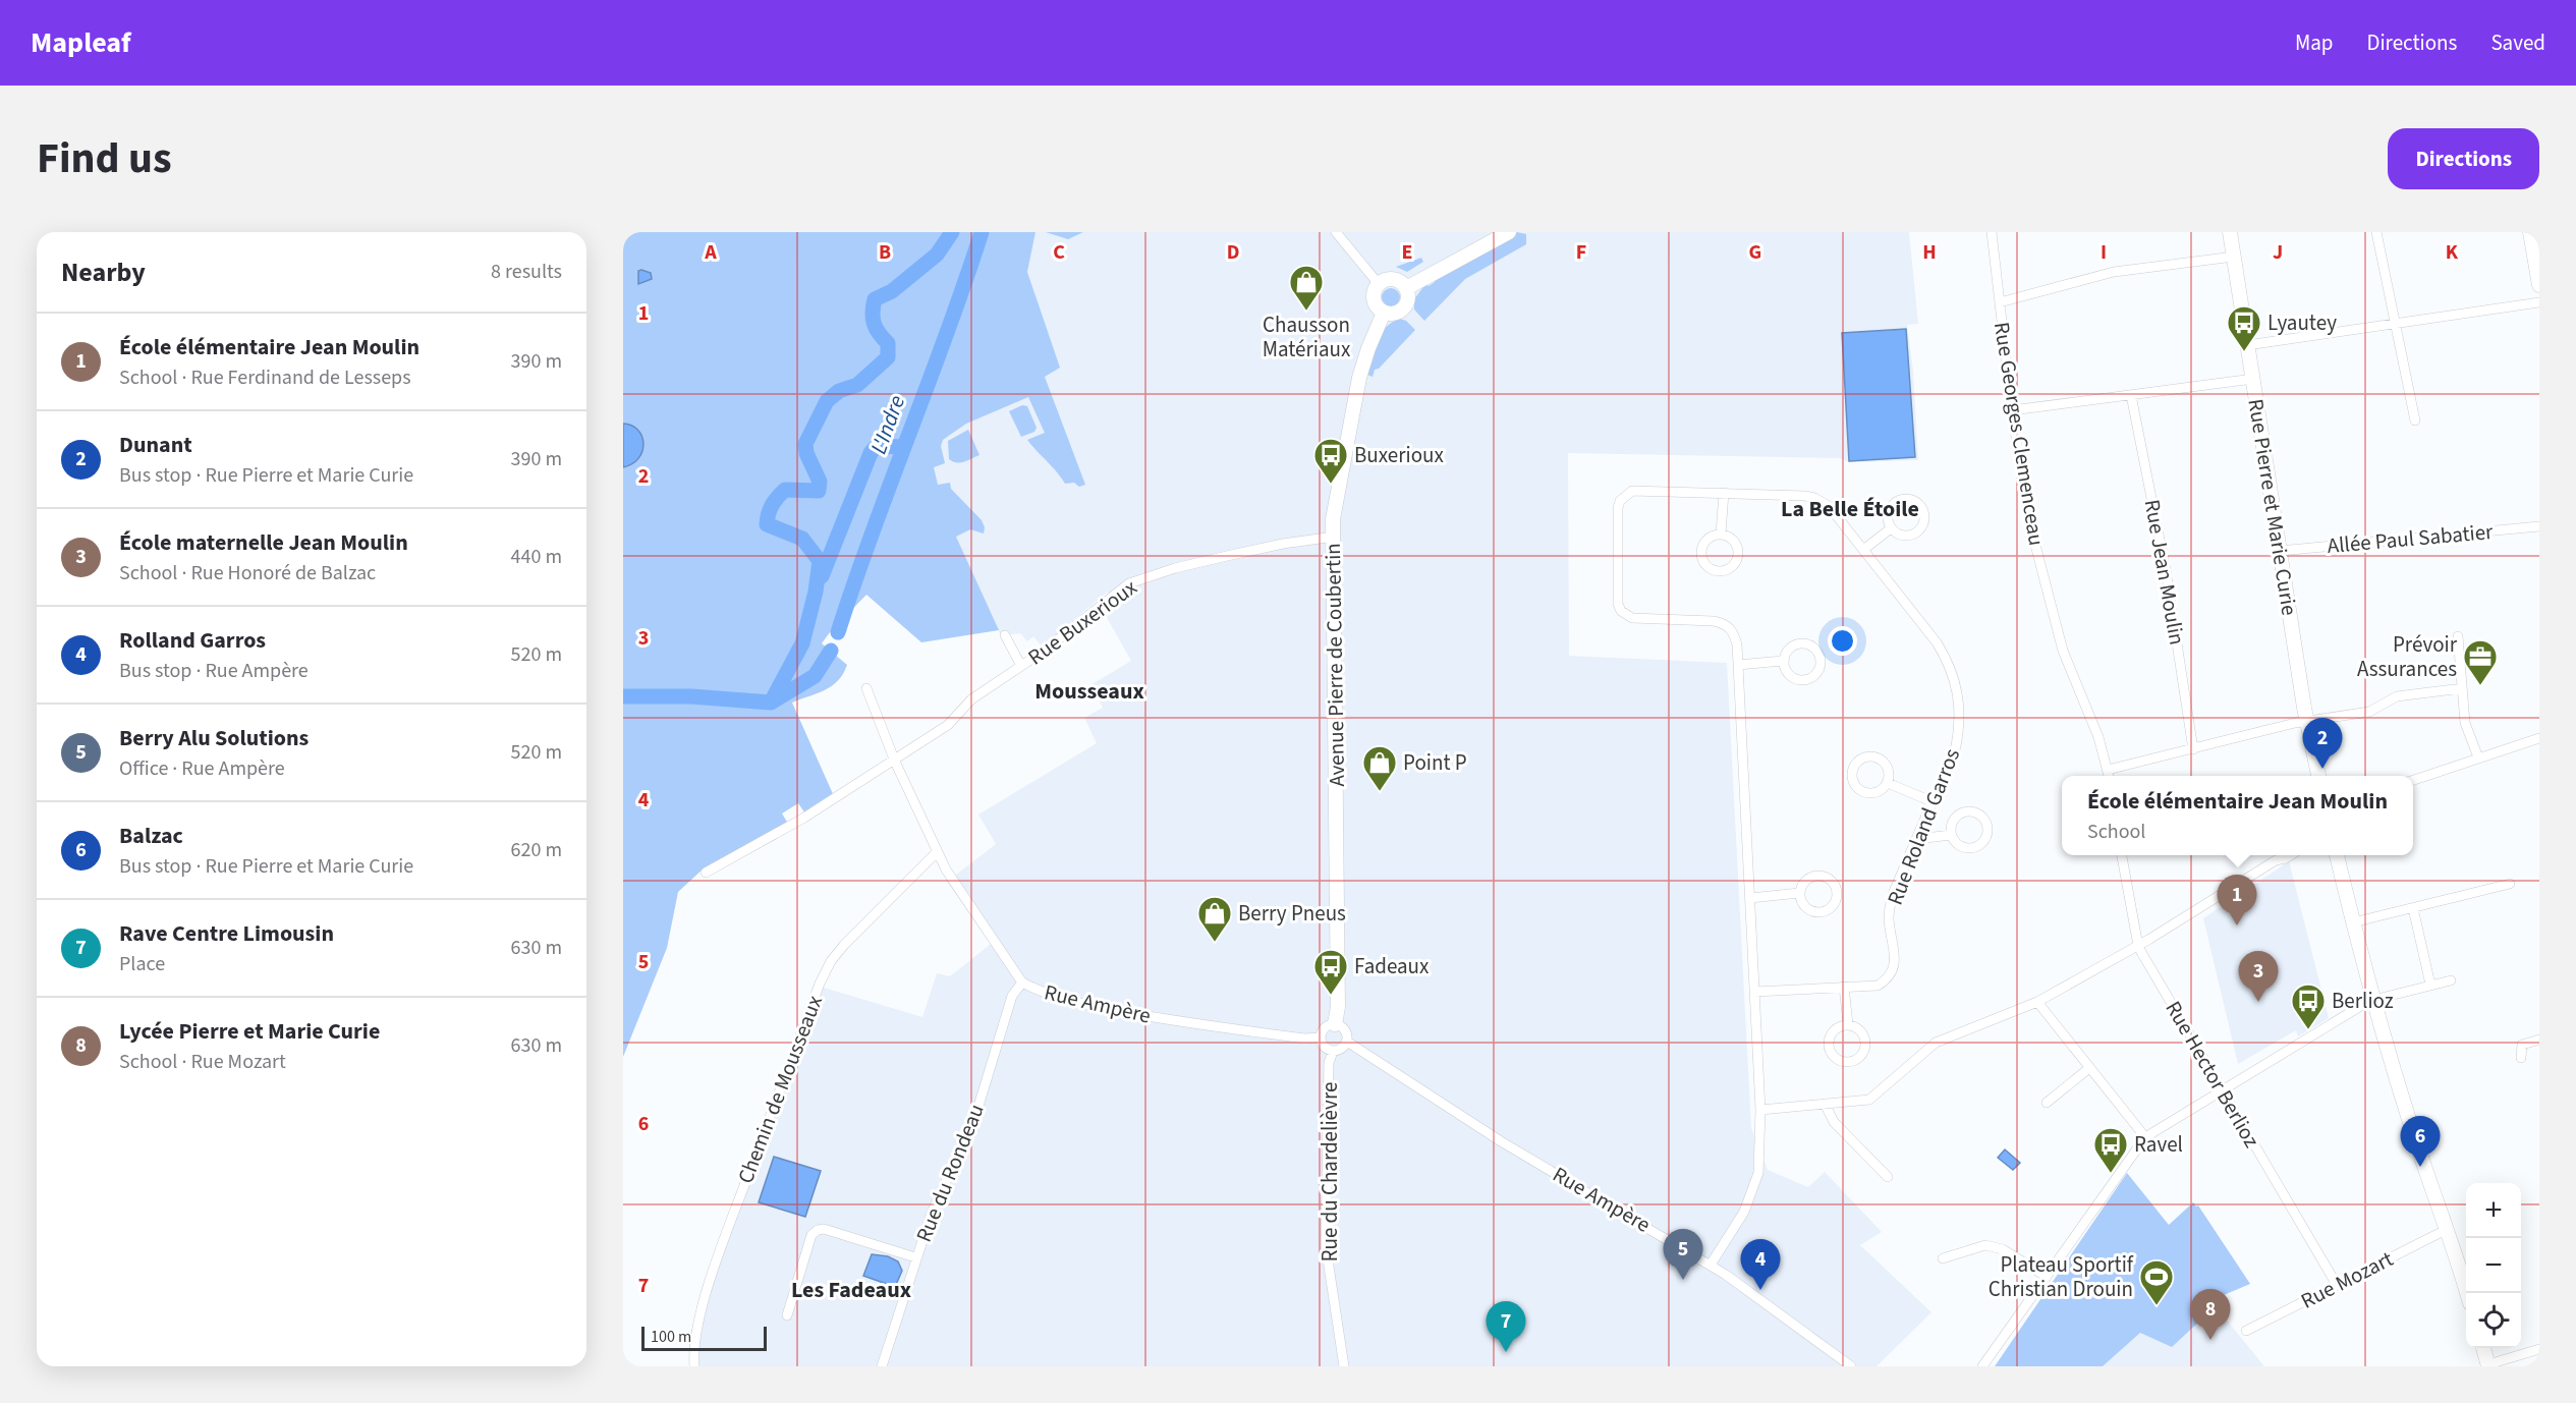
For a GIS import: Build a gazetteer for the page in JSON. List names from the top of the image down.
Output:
{
  "streets": {
    "street": [
      "Rue Georges Clemenceau",
      "Rue Pierre et Marie Curie",
      "Allée Paul Sabatier",
      "Rue Jean Moulin",
      "Rue Buxerioux",
      "Avenue Pierre de Coubertin",
      "Rue Roland Garros",
      "Rue Ampère",
      "Rue Hector Berlioz",
      "Chemin de Mousseaux",
      "Rue du Chardelièvre",
      "Rue du Rondeau",
      "Rue Mozart"
    ]
  },
  "crossings": [
    ["Rue Pierre et Marie Curie", "Allée Paul Sabatier"],
    ["Rue Buxerioux", "Avenue Pierre de Coubertin"],
    ["Rue Buxerioux", "Rue Ampère"],
    ["Avenue Pierre de Coubertin", "Rue Ampère"],
    ["Avenue Pierre de Coubertin", "Rue du Chardelièvre"],
    ["Rue Roland Garros", "Rue Ampère"],
    ["Rue Ampère", "Chemin de Mousseaux"],
    ["Rue Ampère", "Rue du Chardelièvre"],
    ["Rue Ampère", "Rue du Rondeau"],
    ["Rue Hector Berlioz", "Rue Mozart"]
  ],
  "districts": ["La Belle Étoile", "Mousseaux", "Les Fadeaux"],
  "water": ["L'Indre"],
  "places": {
    "shop": ["Chausson Matériaux", "Point P", "Berry Pneus"],
    "bus stop": [
      "Lyautey",
      "Buxerioux",
      "Fadeaux",
      "Berlioz",
      "Ravel"
    ],
    "office": ["Prévoir Assurances"],
    "sports": ["Plateau Sportif Christian Drouin"]
  },
  "scale_bar": "100 m",
  "page": {
    "header": "Mapleaf",
    "nav": ["Map", "Directions", "Saved"],
    "title": "Find us",
    "buttons": "Directions",
    "heading": ["Nearby", "8 results"],
    "list": [
      {
        "mark": "1",
        "name": "École élémentaire Jean Moulin",
        "note": "School · Rue Ferdinand de Lesseps",
        "value": "390 m"
      },
      {
        "mark": "2",
        "name": "Dunant",
        "note": "Bus stop · Rue Pierre et Marie Curie",
        "value": "390 m"
      },
      {
        "mark": "3",
        "name": "École maternelle Jean Moulin",
        "note": "School · Rue Honoré de Balzac",
        "value": "440 m"
      },
      {
        "mark": "4",
        "name": "Rolland Garros",
        "note": "Bus stop · Rue Ampère",
        "value": "520 m"
      },
      {
        "mark": "5",
        "name": "Berry Alu Solutions",
        "note": "Office · Rue Ampère",
        "value": "520 m"
      },
      {
        "mark": "6",
        "name": "Balzac",
        "note": "Bus stop · Rue Pierre et Marie Curie",
        "value": "620 m"
      },
      {
        "mark": "7",
        "name": "Rave Centre Limousin",
        "note": "Place",
        "value": "630 m"
      },
      {
        "mark": "8",
        "name": "Lycée Pierre et Marie Curie",
        "note": "School · Rue Mozart",
        "value": "630 m"
      }
    ],
    "pins": [
      "2",
      "1",
      "3",
      "6",
      "5",
      "4",
      "8",
      "7"
    ],
    "popup": ["École élémentaire Jean Moulin", "School"],
    "map_buttons": ["+", "−"],
    "scale": "100 m"
  },
  "grid": {
    "columns": [
      "A",
      "B",
      "C",
      "D",
      "E",
      "F",
      "G",
      "H",
      "I",
      "J",
      "K"
    ],
    "rows": [
      "1",
      "2",
      "3",
      "4",
      "5",
      "6",
      "7"
    ]
  }
}
